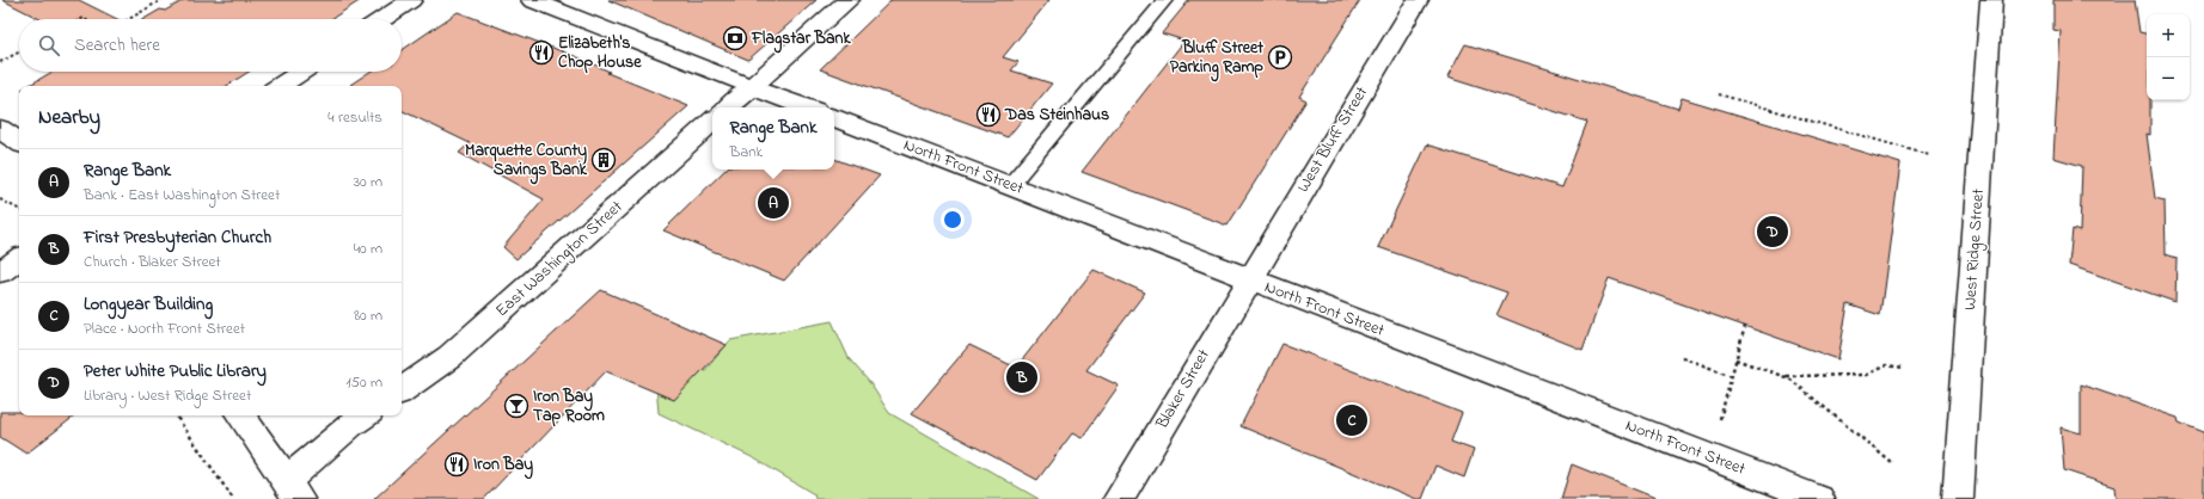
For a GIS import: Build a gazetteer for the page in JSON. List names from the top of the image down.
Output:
{
  "streets": {
    "street": [
      "West Bluff Street",
      "North Front Street",
      "West Ridge Street",
      "East Washington Street",
      "Blaker Street"
    ]
  },
  "crossings": [
    ["West Bluff Street", "North Front Street"],
    ["West Bluff Street", "Blaker Street"],
    ["North Front Street", "Blaker Street"]
  ],
  "places": {
    "bank": ["Flagstar Bank"],
    "restaurant": ["Elizabeth's Chop House", "Das Steinhaus", "Iron Bay"],
    "parking": ["Bluff Street Parking Ramp"],
    "building": ["Marquette County Savings Bank"],
    "bar": ["Iron Bay Tap Room"]
  },
  "page": {
    "map_buttons": ["+", "−"],
    "search": "Search here",
    "heading": ["Nearby", "4 results"],
    "popup": ["Range Bank", "Bank"],
    "list": [
      {
        "mark": "A",
        "name": "Range Bank",
        "note": "Bank · East Washington Street",
        "value": "30 m"
      },
      {
        "mark": "B",
        "name": "First Presbyterian Church",
        "note": "Church · Blaker Street",
        "value": "40 m"
      },
      {
        "mark": "C",
        "name": "Longyear Building",
        "note": "Place · North Front Street",
        "value": "80 m"
      },
      {
        "mark": "D",
        "name": "Peter White Public Library",
        "note": "Library · West Ridge Street",
        "value": "150 m"
      }
    ],
    "pins": [
      "A",
      "D",
      "B",
      "C"
    ]
  }
}
